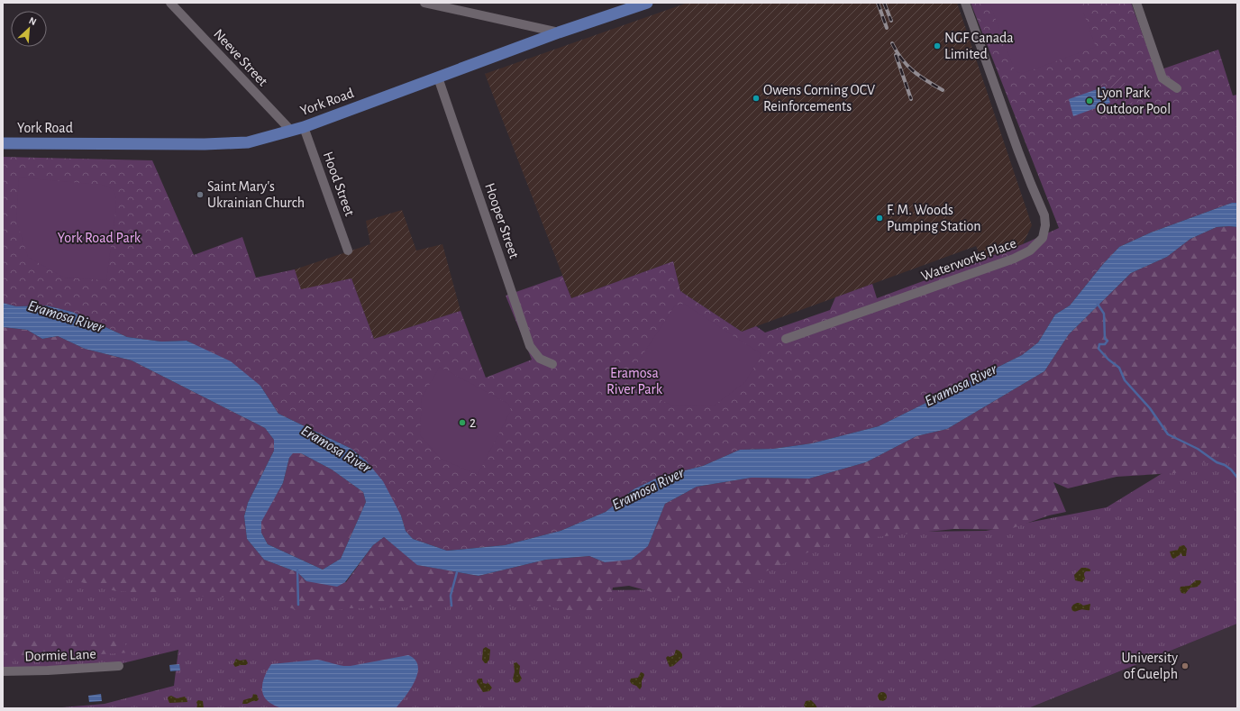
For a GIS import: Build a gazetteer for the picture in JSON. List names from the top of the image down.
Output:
{
  "streets": {
    "main road": ["York Road"],
    "street": [
      "Neeve Street",
      "Hood Street",
      "Hooper Street",
      "Waterworks Place",
      "Dormie Lane"
    ]
  },
  "crossings": [
    ["Neeve Street", "York Road"],
    ["York Road", "Hood Street"],
    ["York Road", "Hooper Street"]
  ],
  "water": ["Eramosa River"],
  "parks": ["York Road Park", "Eramosa River Park"],
  "places": [
    "NGF Canada Limited",
    "Owens Corning OCV Reinforcements",
    "Lyon Park Outdoor Pool",
    "Saint Mary's Ukrainian Church",
    "F. M. Woods Pumping Station",
    "2",
    "University of Guelph"
  ],
  "north": "top right"
}
